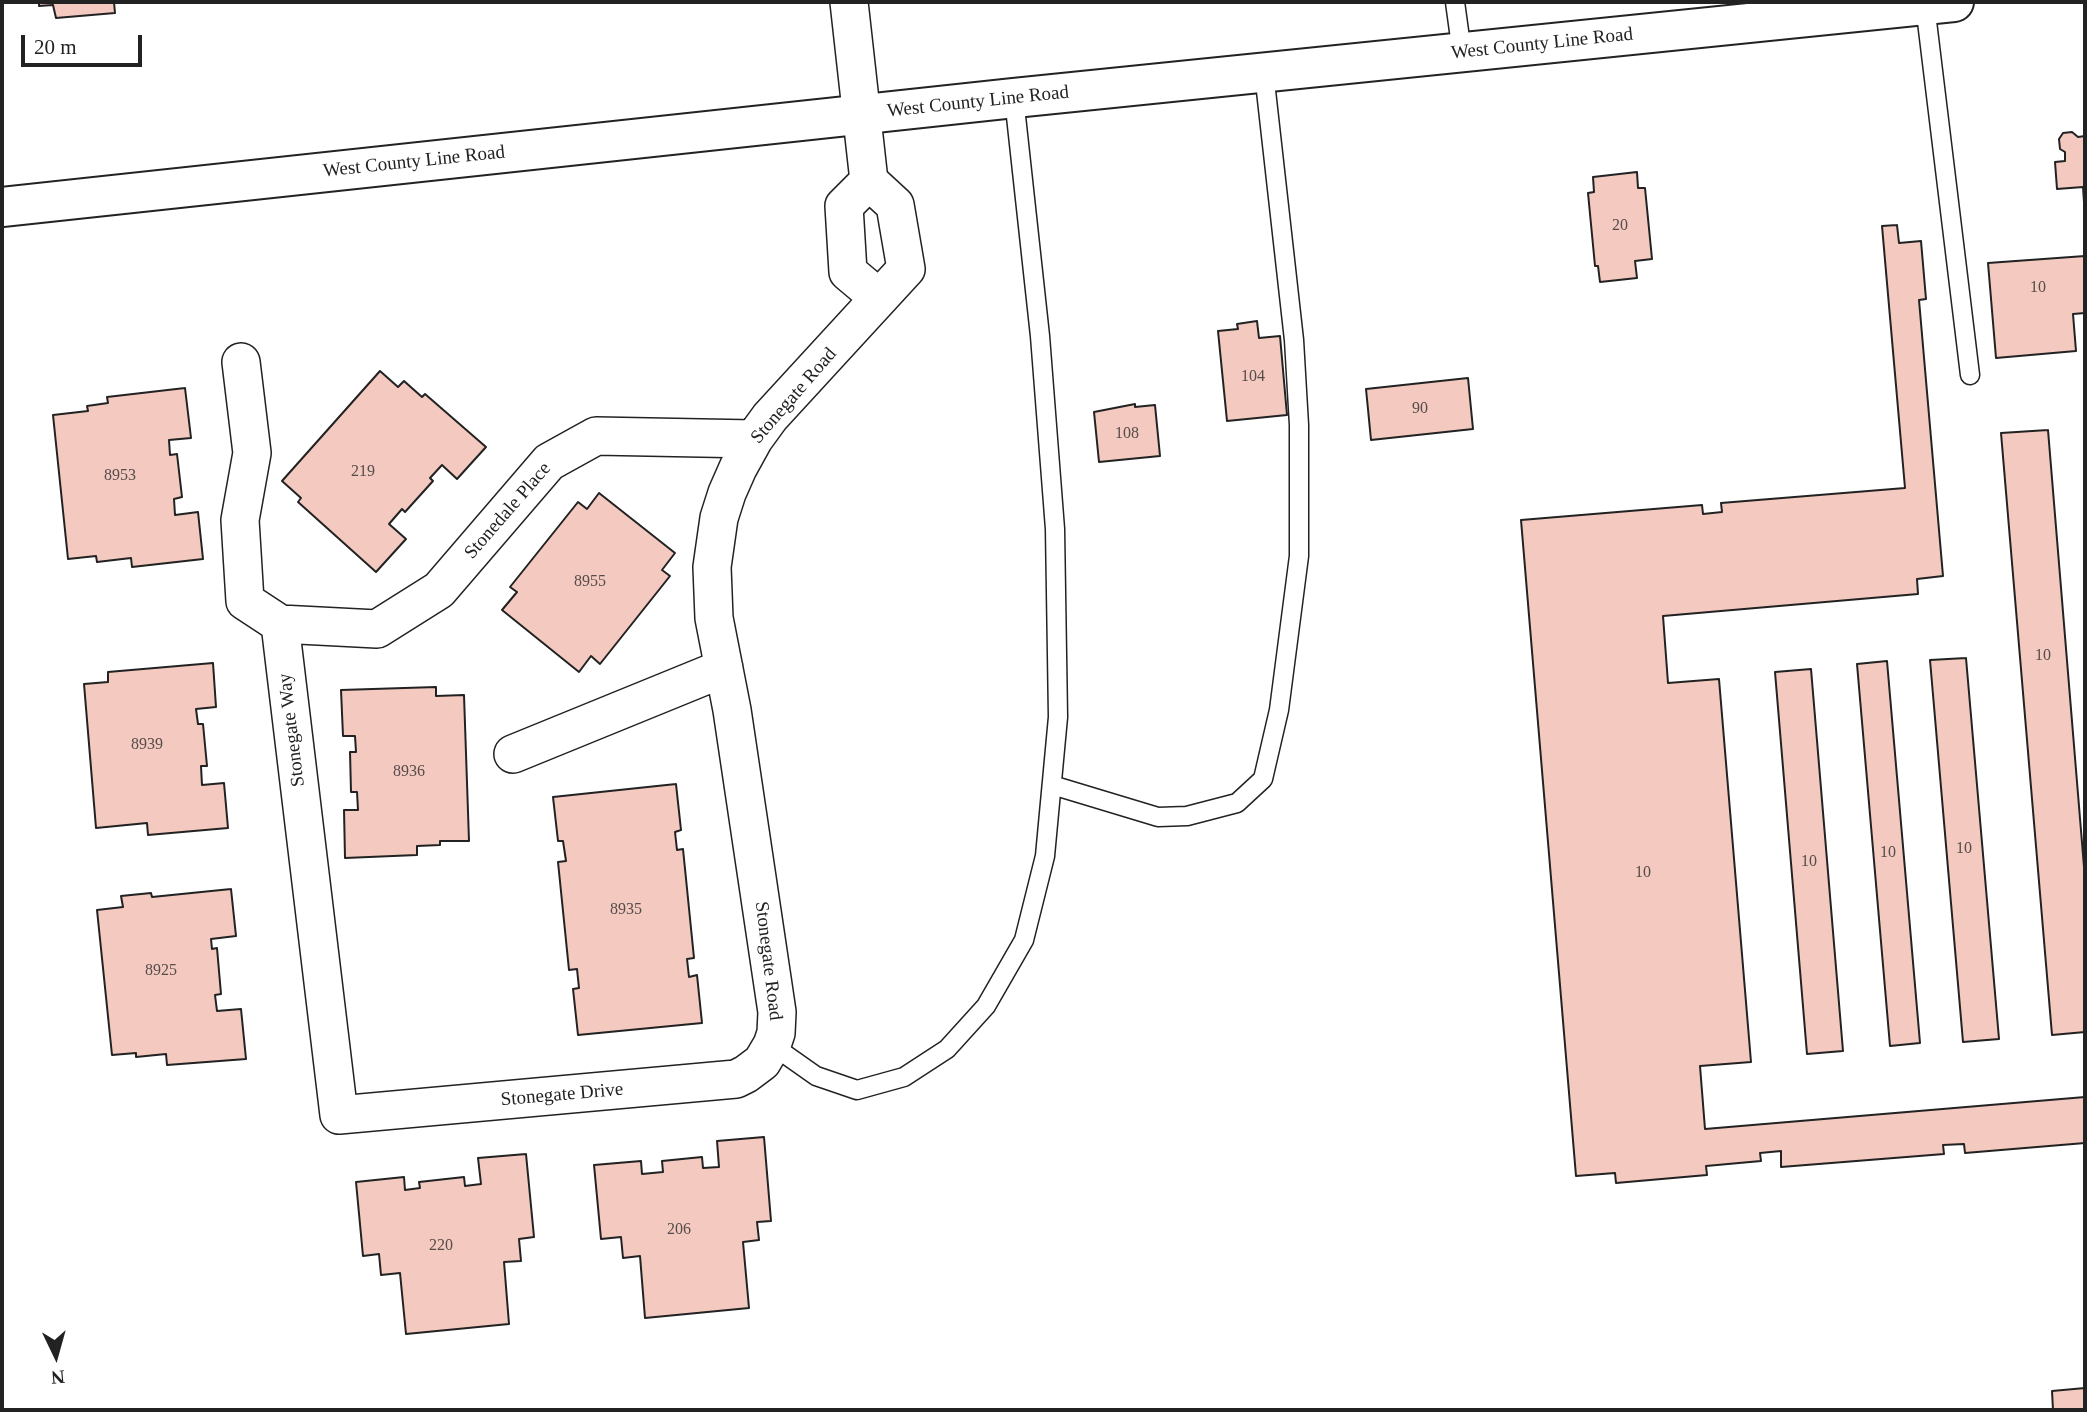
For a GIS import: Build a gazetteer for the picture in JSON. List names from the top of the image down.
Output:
{
  "streets": {
    "main road": ["West County Line Road"],
    "street": [
      "Stonegate Road",
      "Stonedale Place",
      "Stonegate Way",
      "Stonegate Drive"
    ]
  },
  "crossings": [
    ["Stonegate Road", "Stonedale Place"],
    ["Stonegate Road", "Stonegate Drive"],
    ["Stonedale Place", "Stonegate Way"],
    ["Stonegate Way", "Stonegate Drive"]
  ],
  "house_numbers": [
    "20",
    "10",
    "104",
    "90",
    "108",
    "219",
    "8953",
    "8955",
    "10",
    "8939",
    "8936",
    "10",
    "10",
    "10",
    "10",
    "8935",
    "8925",
    "206",
    "220"
  ],
  "scale_bar": "20 m",
  "north": "bottom"
}
